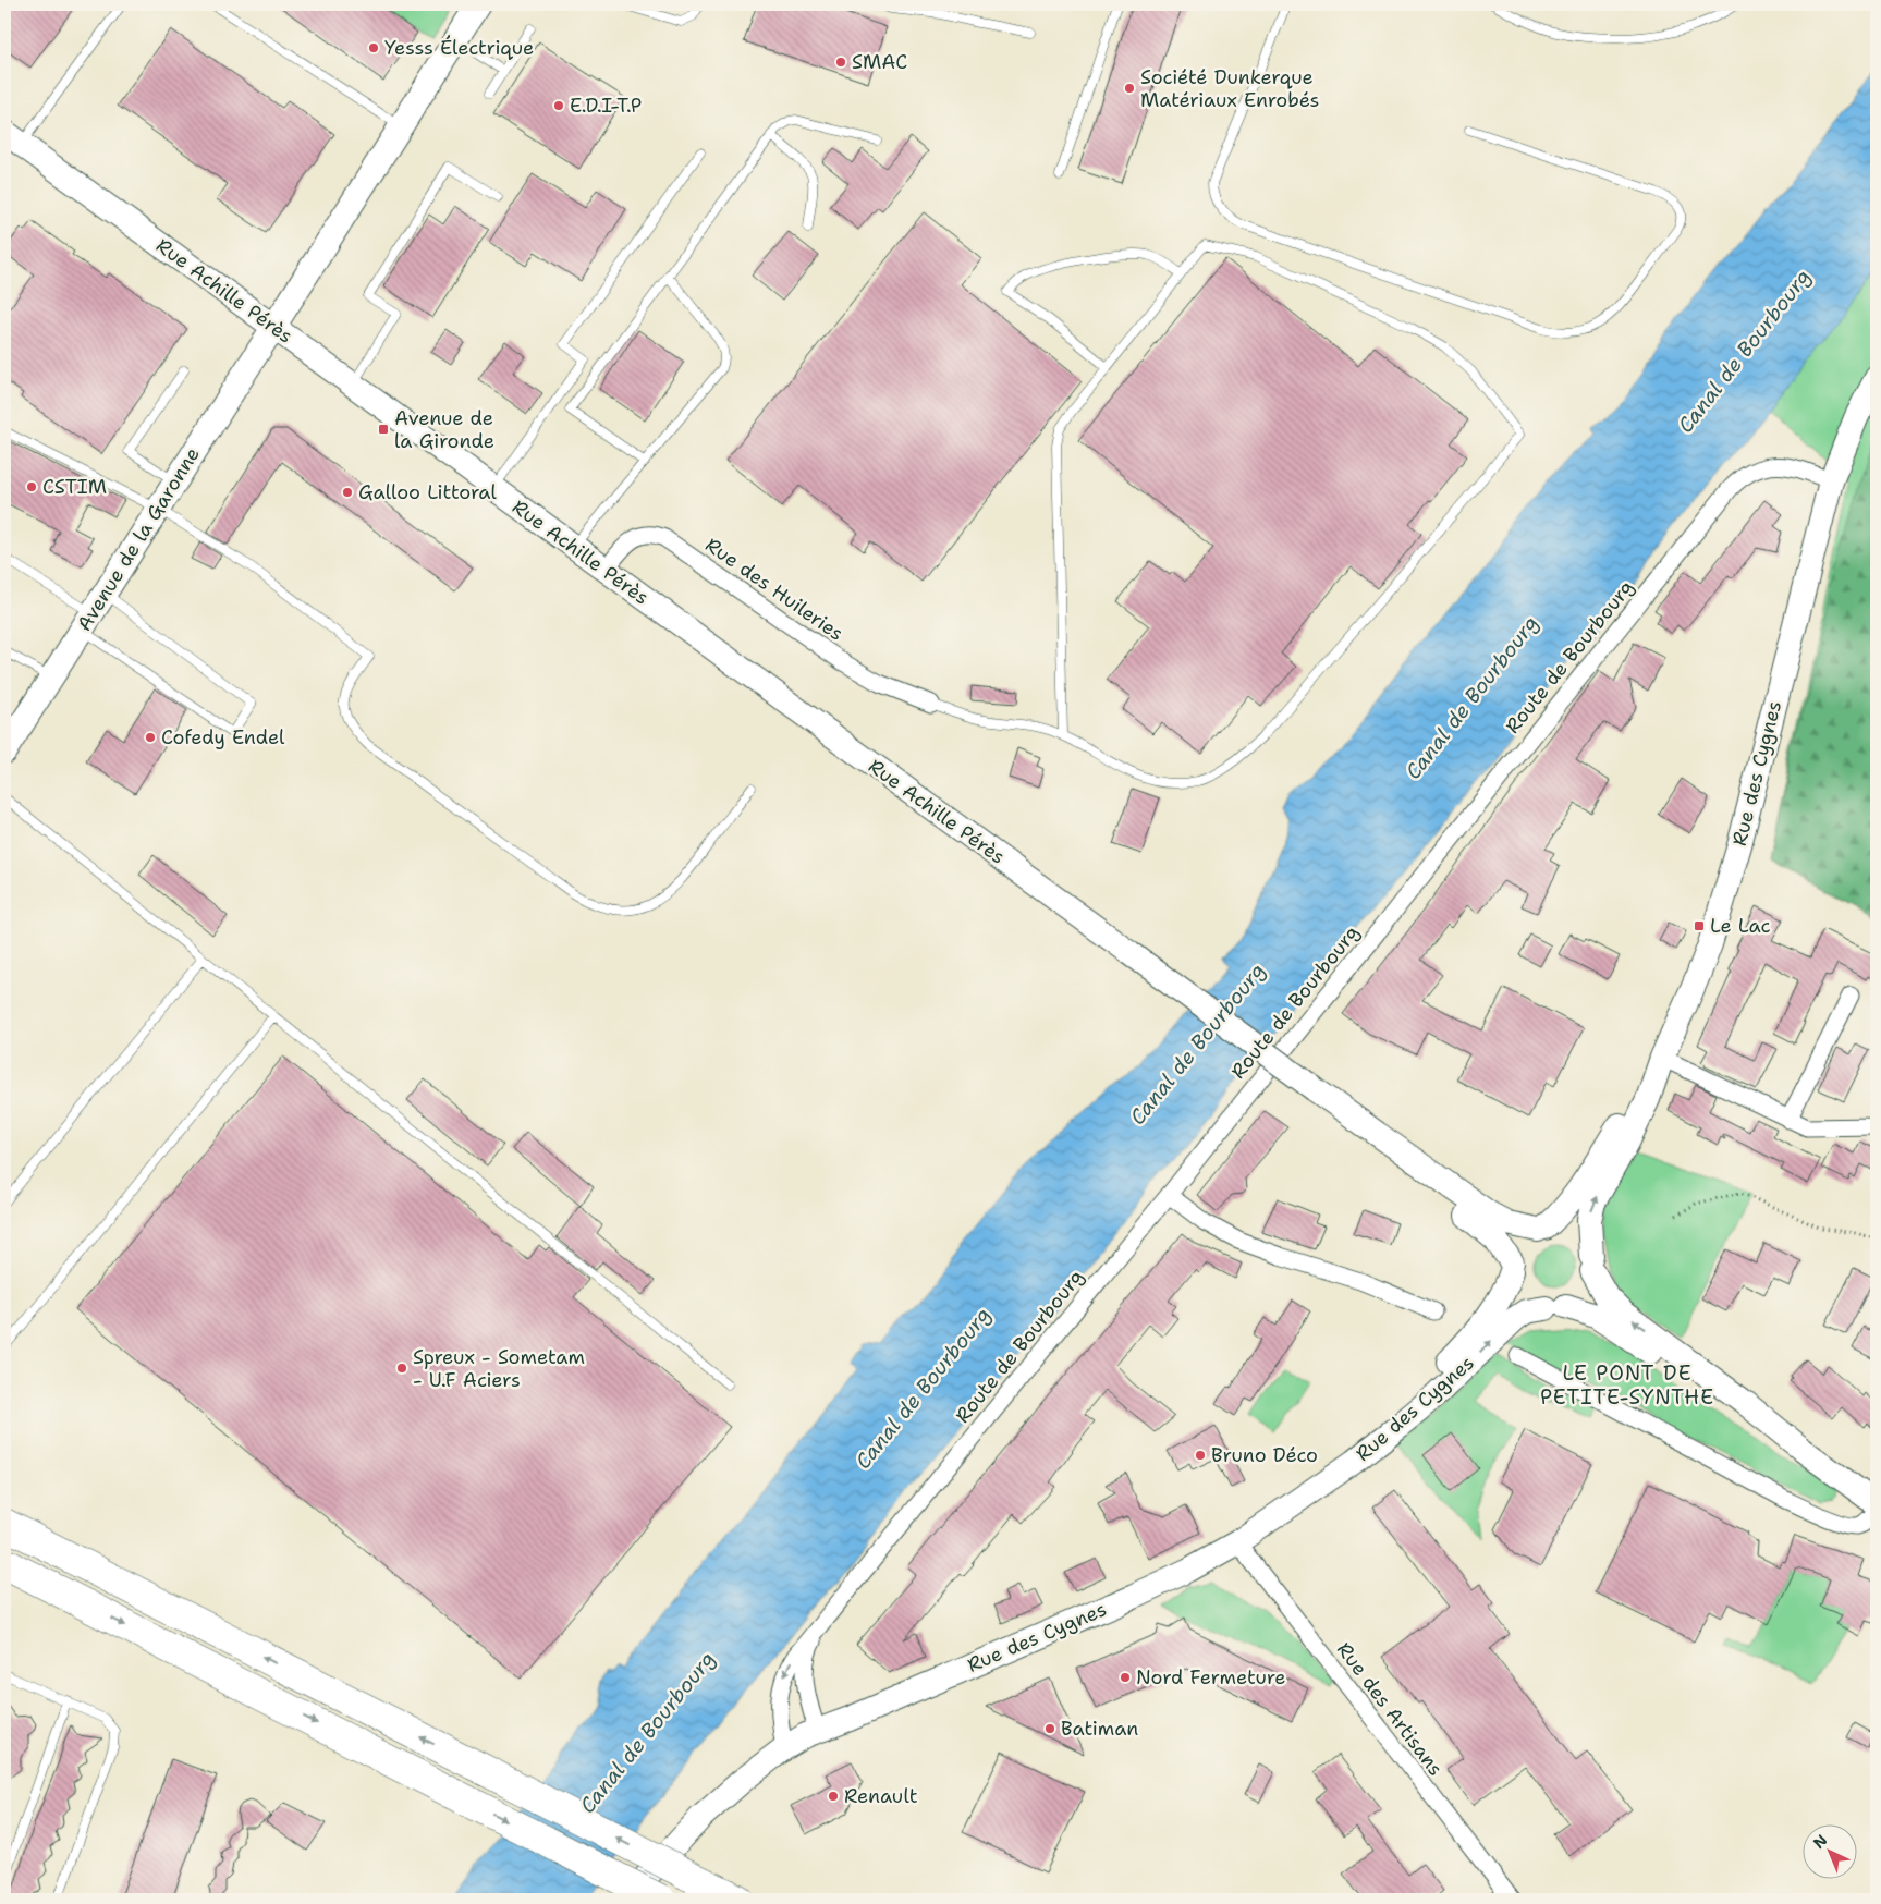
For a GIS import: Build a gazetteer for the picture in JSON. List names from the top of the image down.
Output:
{
  "streets": {
    "street": [
      "Rue Achille Pérès",
      "Avenue de la Garonne",
      "Rue des Huileries",
      "Route de Bourbourg",
      "Rue des Cygnes",
      "Rue des Artisans"
    ]
  },
  "crossings": [
    ["Rue Achille Pérès", "Avenue de la Garonne"],
    ["Rue Achille Pérès", "Rue des Huileries"],
    ["Route de Bourbourg", "Rue des Cygnes"],
    ["Rue des Cygnes", "Rue des Artisans"]
  ],
  "districts": ["LE PONT DE PETITE-SYNTHE"],
  "water": ["Canal de Bourbourg"],
  "places": {
    "other": [
      "Yesss Électrique",
      "SMAC",
      "Société Dunkerque Matériaux Enrobés",
      "E.D.I-T.P",
      "CSTIM",
      "Galloo Littoral",
      "Cofedy Endel",
      "Spreux - Sometam - U.F Aciers",
      "Bruno Déco",
      "Nord Fermeture",
      "Batiman",
      "Renault"
    ],
    "transit": ["Avenue de la Gironde", "Le Lac"]
  },
  "north": "top left"
}
